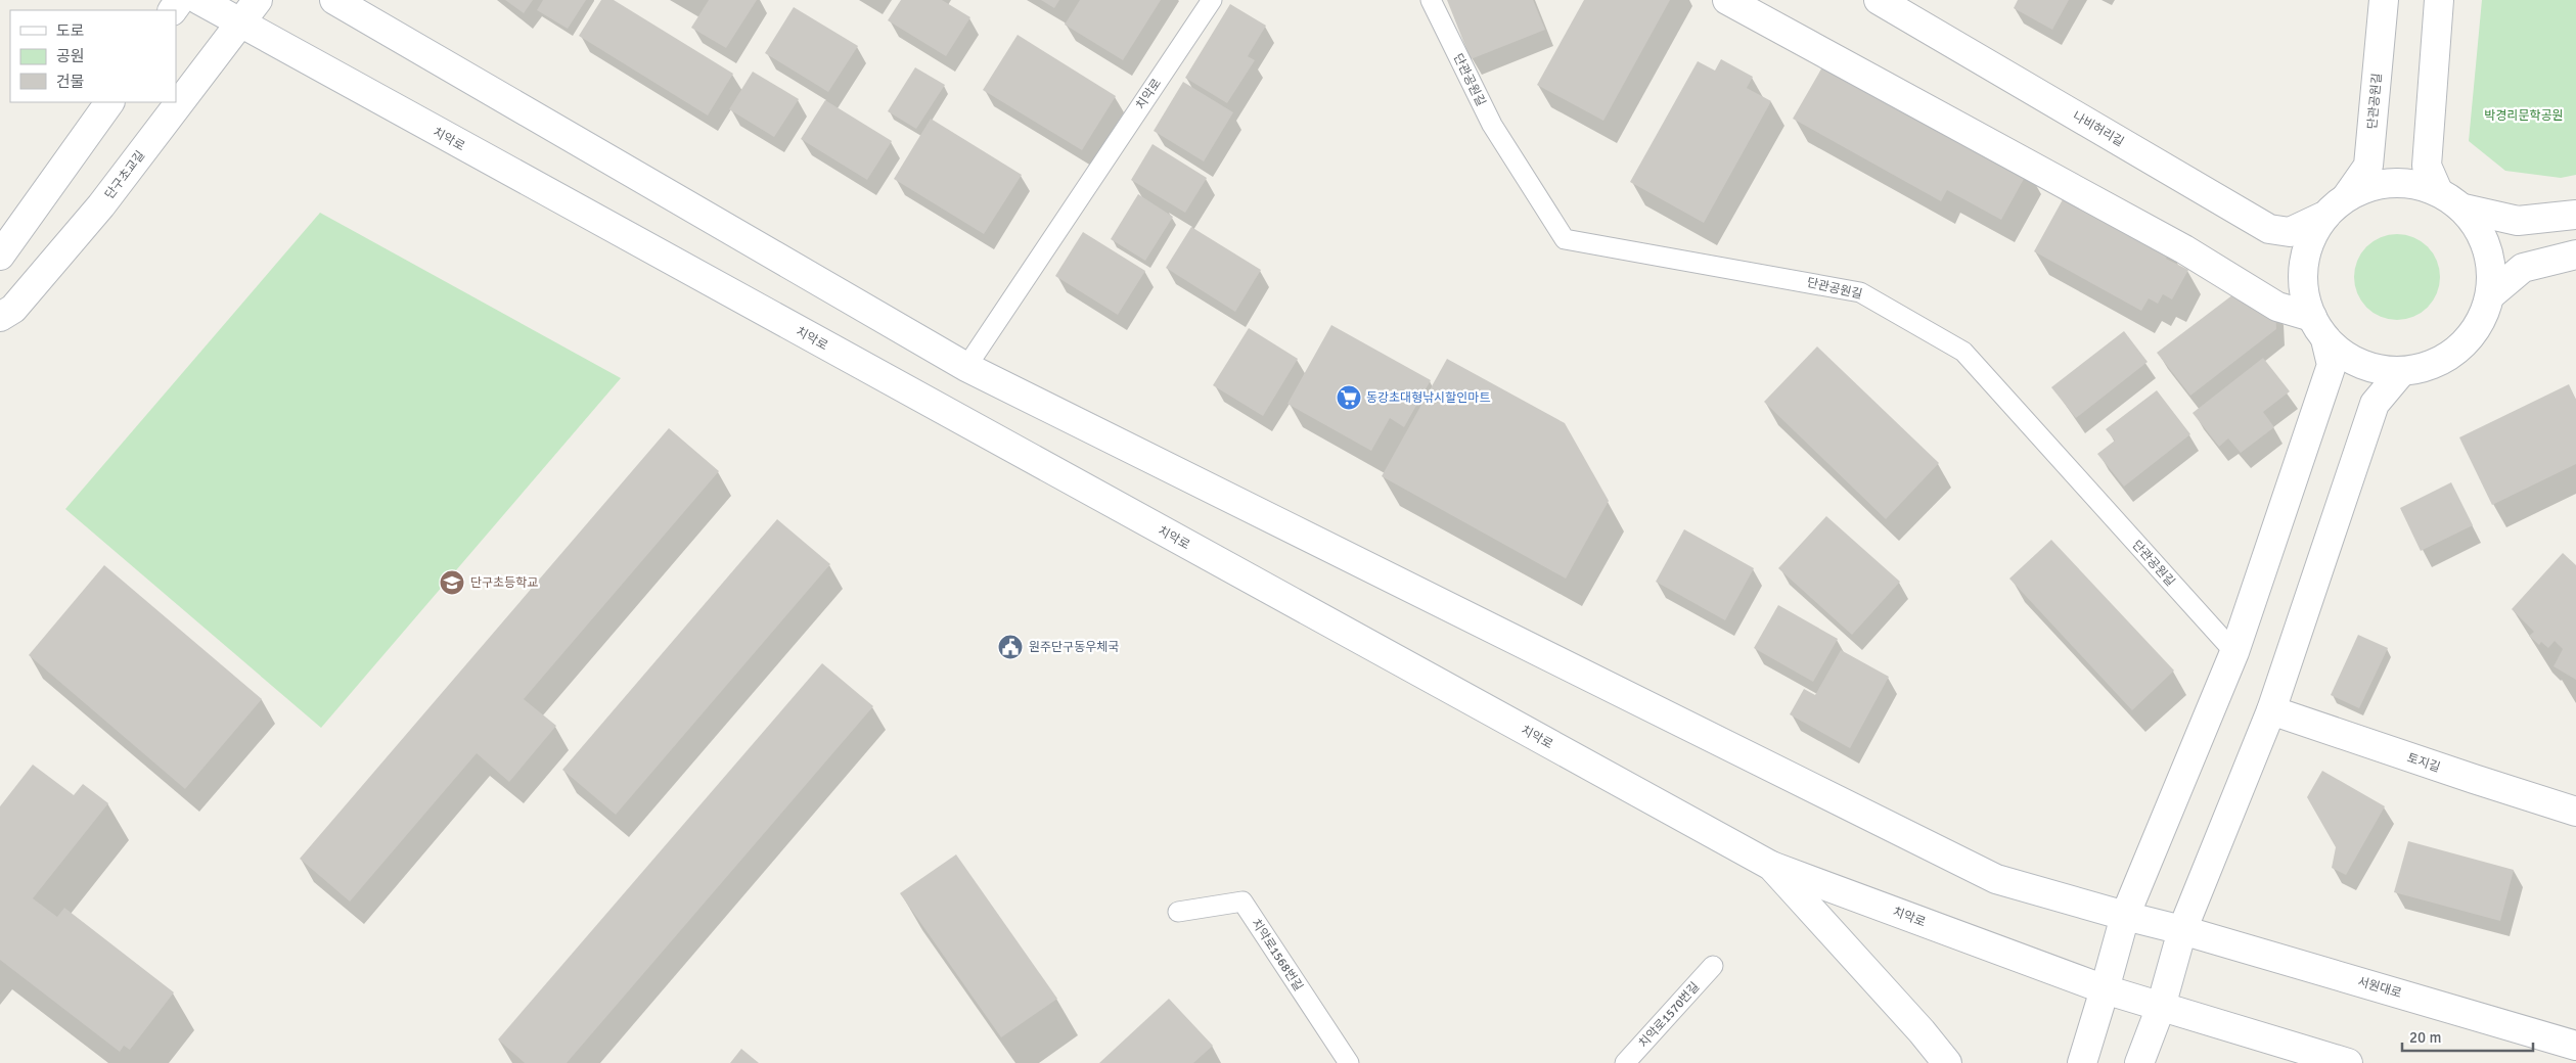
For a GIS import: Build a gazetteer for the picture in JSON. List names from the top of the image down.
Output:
{
  "streets": {
    "street": [
      "단관공원길",
      "치악로",
      "나비허리길",
      "단구초교길",
      "토지길",
      "서원대로"
    ],
    "lane": ["치악로1568번길", "치악로1570번길"]
  },
  "crossings": [
    ["치악로", "단구초교길"]
  ],
  "parks": ["박경리문학공원"],
  "places": {
    "supermarket": ["동강초대형낚시할인마트"],
    "school or university": ["단구초등학교"],
    "public building": ["원주단구동우체국"]
  },
  "legend": ["도로", "공원", "건물"],
  "scale_bar": "20 m"
}
